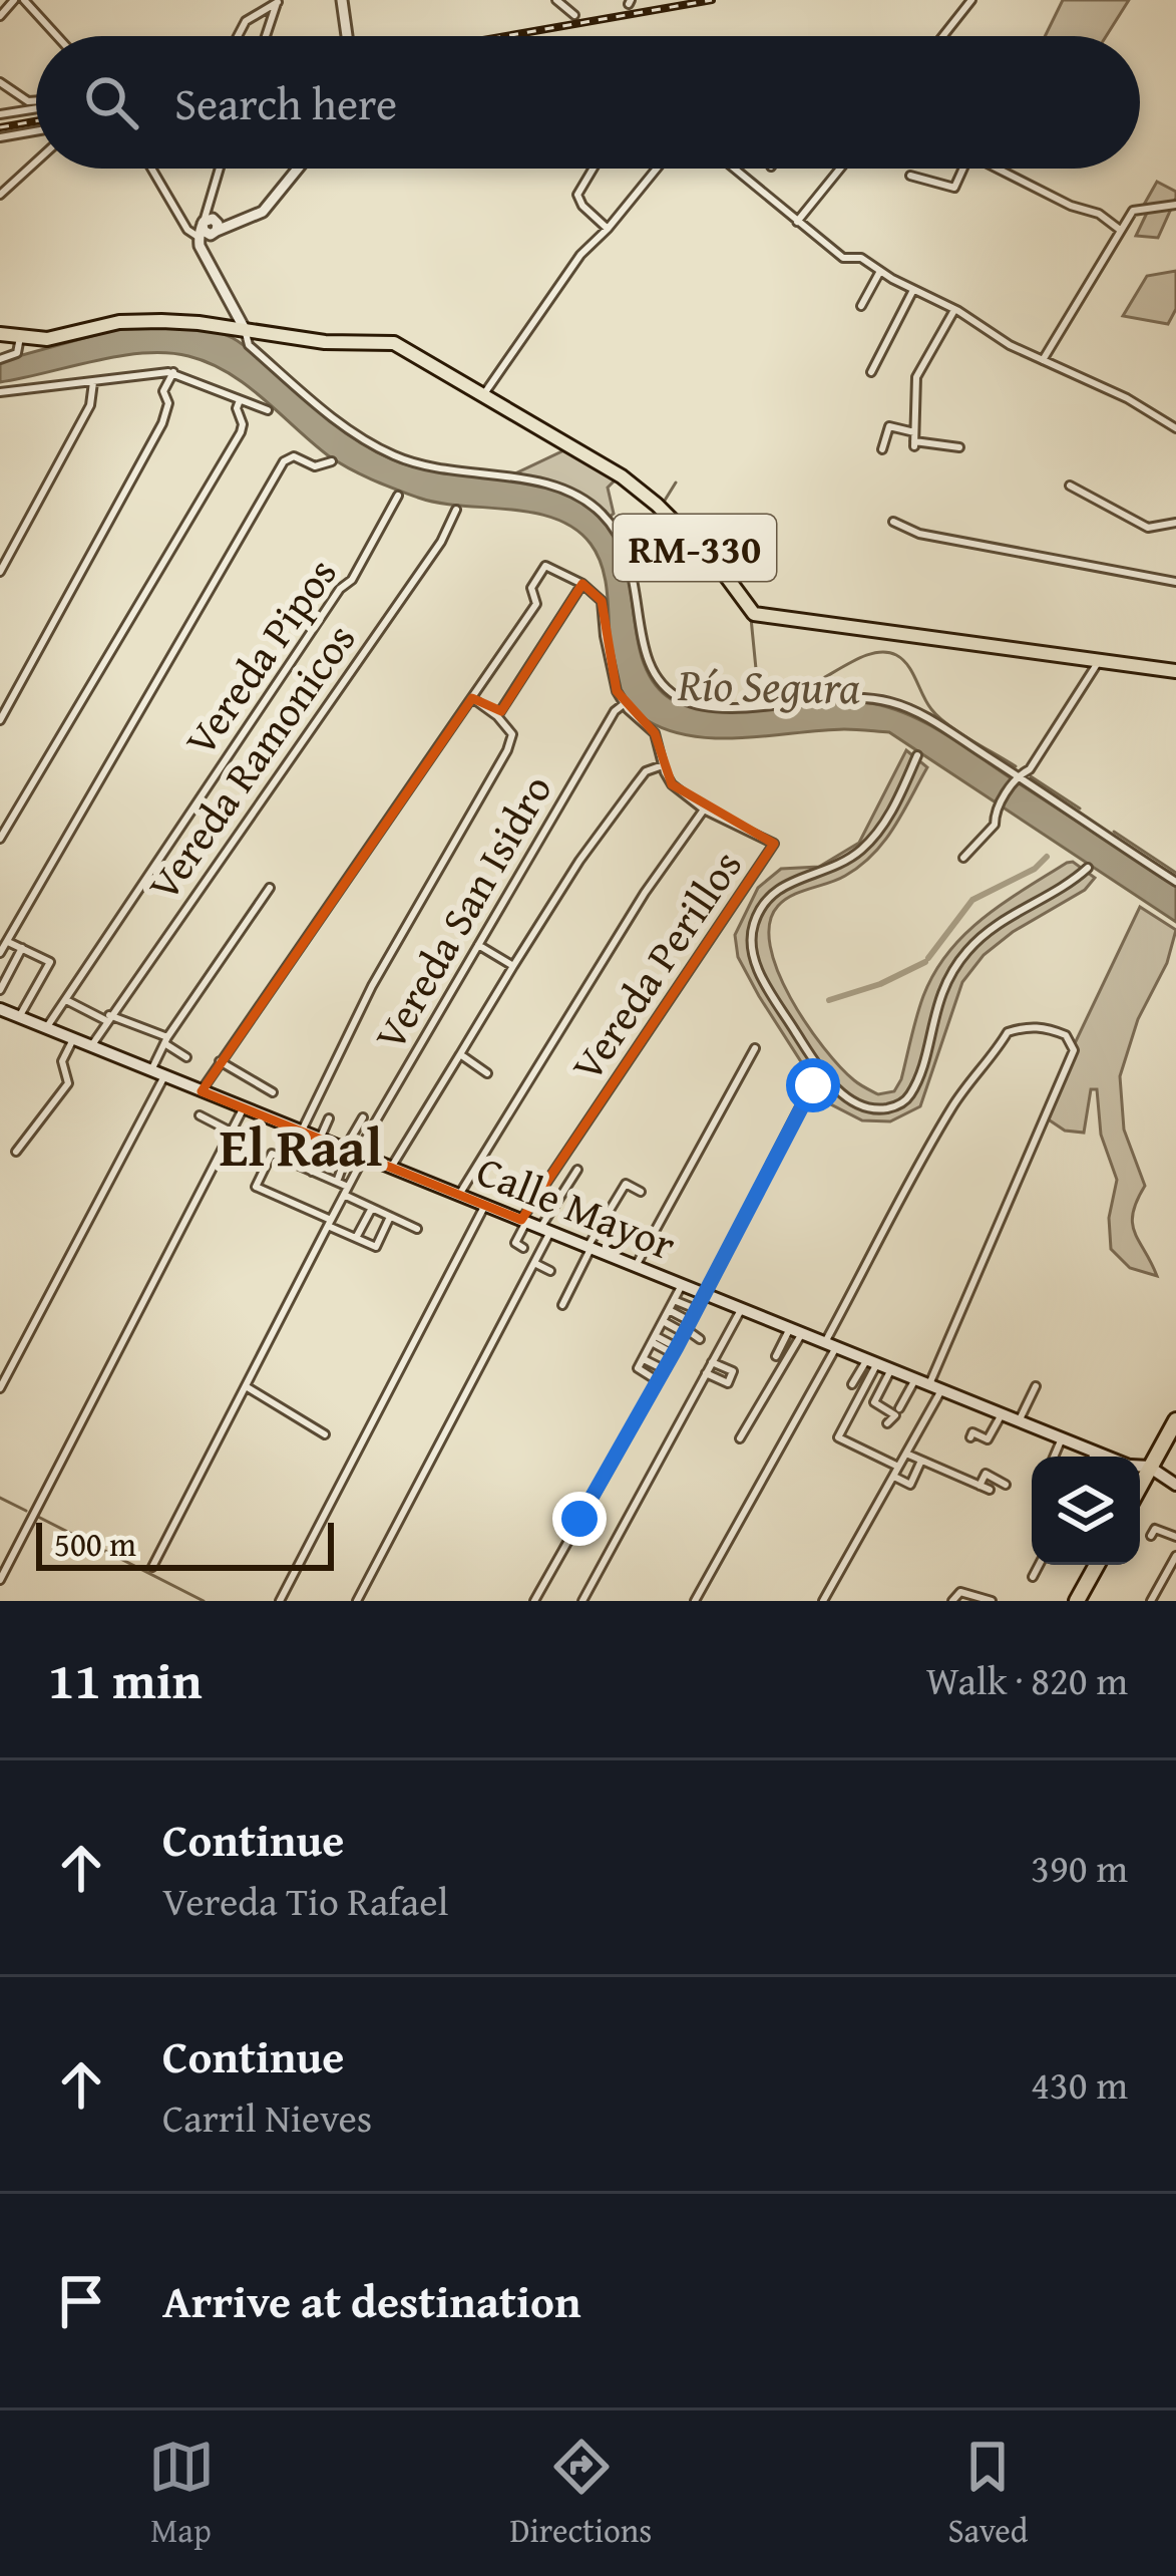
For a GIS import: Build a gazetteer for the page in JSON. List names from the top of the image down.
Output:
{
  "streets": {
    "main road": ["RM-330", "Calle Mayor"],
    "street": [
      "Vereda Pipos",
      "Vereda Ramonicos",
      "Vereda San Isidro",
      "Vereda Perillos"
    ]
  },
  "crossings": [
    ["Vereda Pipos", "Calle Mayor"],
    ["Vereda Ramonicos", "Calle Mayor"],
    ["Vereda San Isidro", "Vereda Perillos"],
    ["Vereda San Isidro", "Calle Mayor"],
    ["Vereda Perillos", "Calle Mayor"]
  ],
  "districts": ["El Raal"],
  "water": ["Río Segura"],
  "scale_bar": "500 m",
  "page": {
    "search": "Search here",
    "scale": "500 m",
    "heading": ["11 min", "Walk · 820 m"],
    "list": [
      ["Continue", "Vereda Tio Rafael", "390 m"],
      ["Continue", "Carril Nieves", "430 m"],
      "Arrive at destination"
    ],
    "nav": ["Map", "Directions", "Saved"]
  }
}
